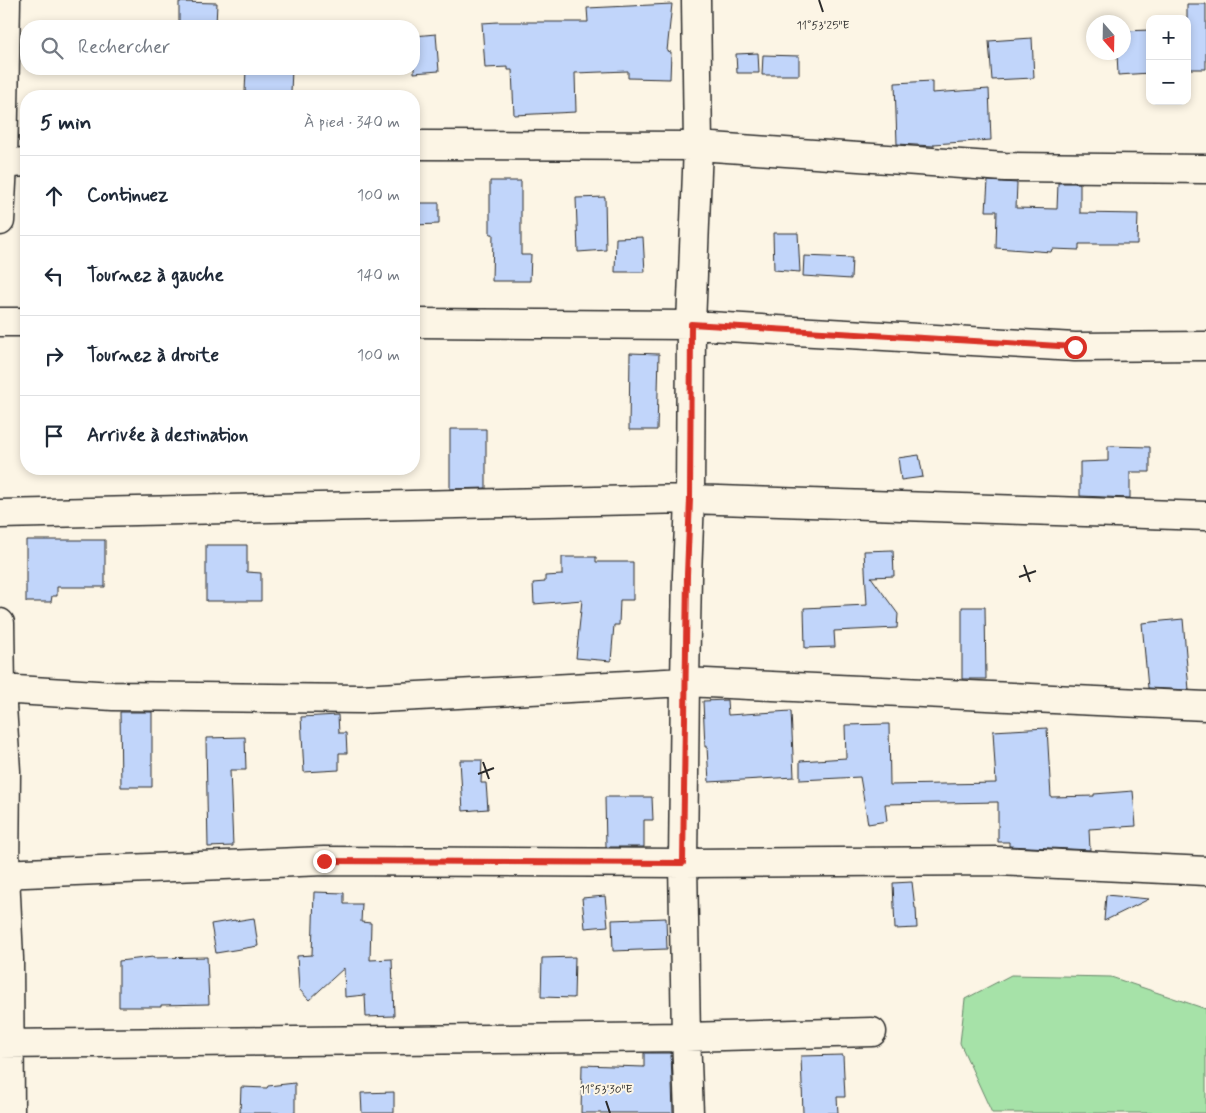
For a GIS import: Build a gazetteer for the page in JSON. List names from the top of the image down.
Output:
{
  "north": "bottom",
  "page": {
    "map_buttons": ["+", "−"],
    "search": "Rechercher",
    "heading": ["5 min", "À pied · 340 m"],
    "list": [
      ["Continuez", "100 m"],
      ["Tournez à gauche", "140 m"],
      ["Tournez à droite", "100 m"],
      "Arrivée à destination"
    ]
  },
  "coordinates": ["11°53'25\"E", "11°53'30\"E"]
}
